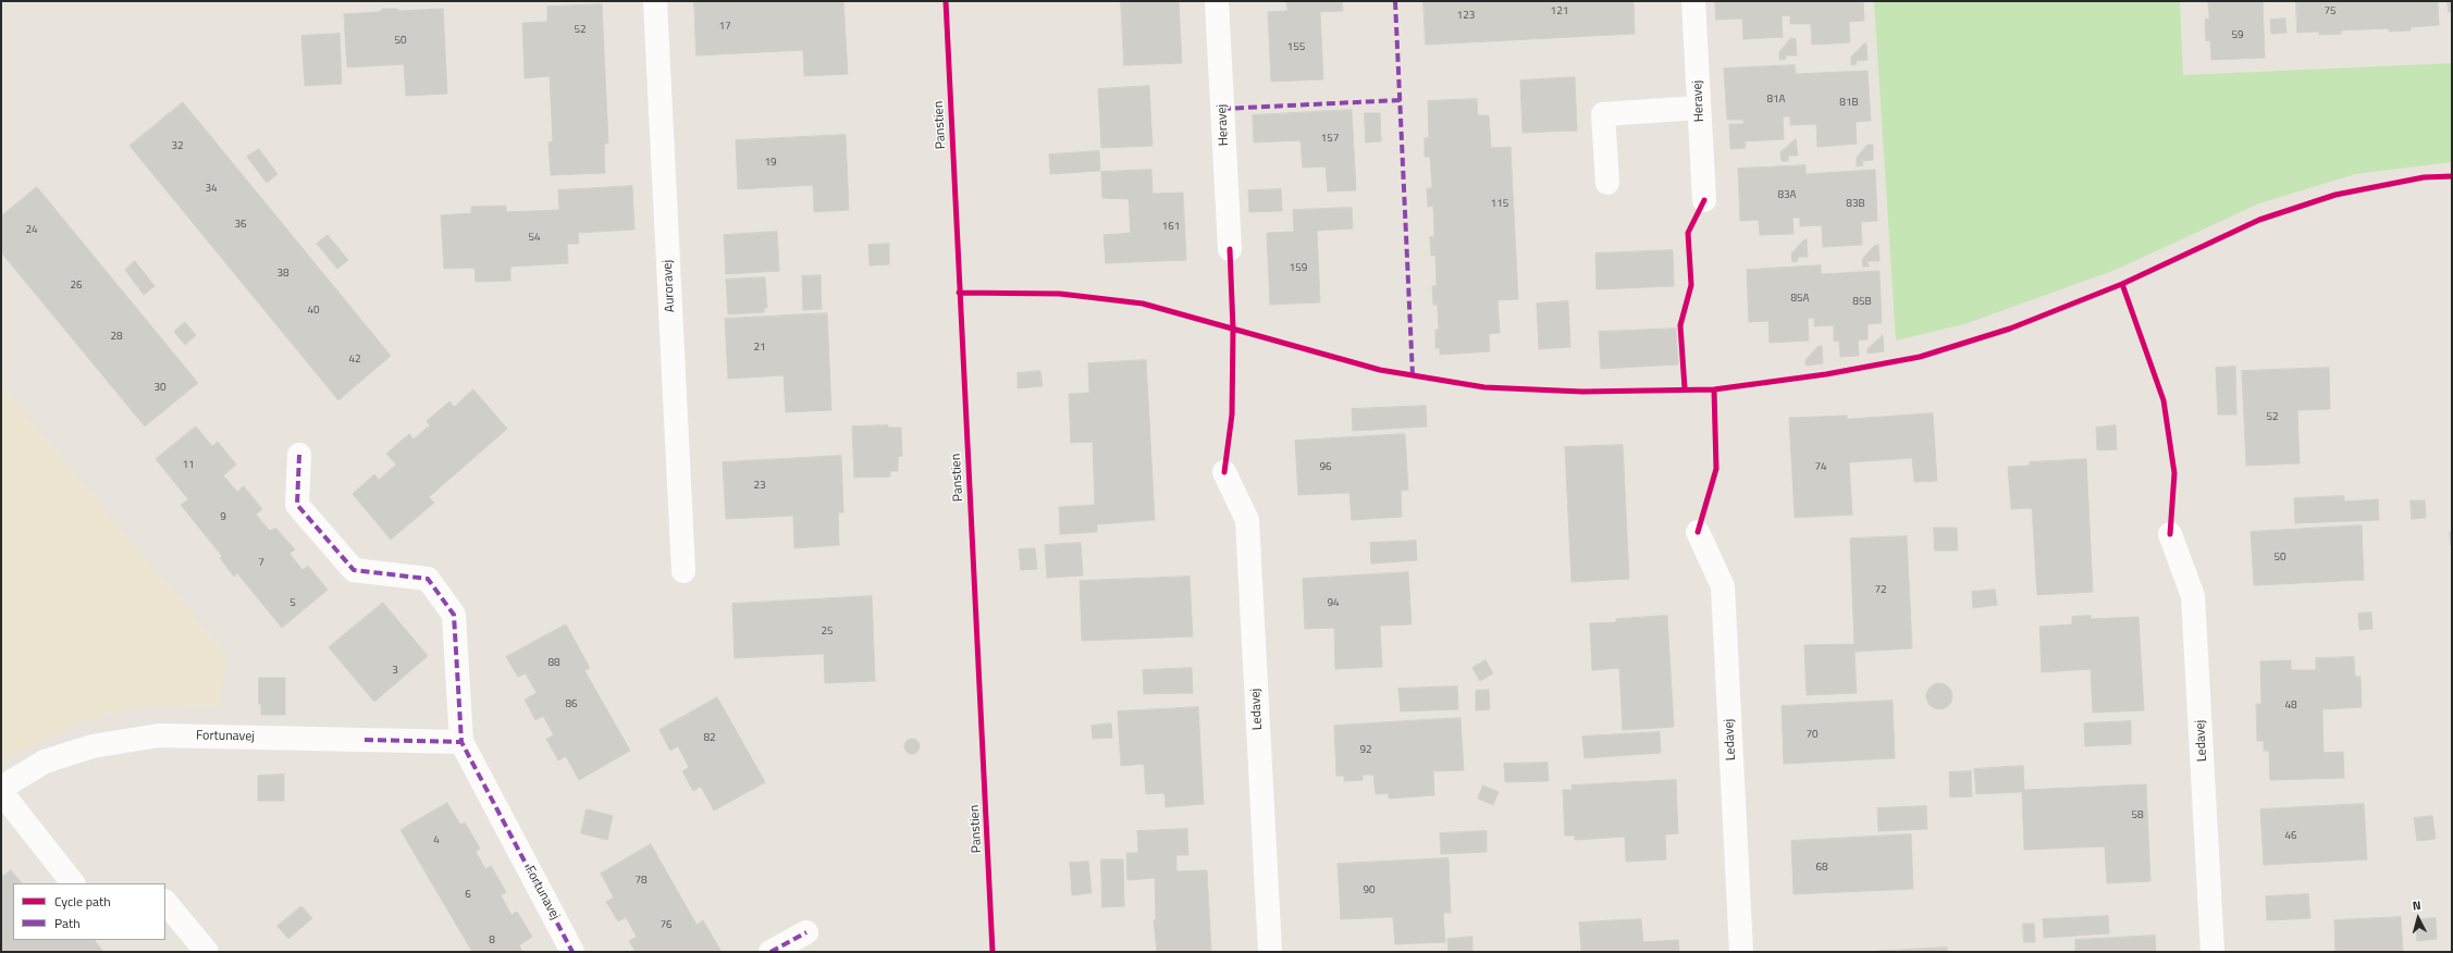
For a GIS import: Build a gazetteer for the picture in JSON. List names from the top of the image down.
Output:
{
  "streets": {
    "street": [
      "Heravej",
      "Auroravej",
      "Ledavej",
      "Fortunavej"
    ],
    "cycle path": ["Panstien"]
  },
  "house_numbers": [
    "121",
    "75",
    "123",
    "17",
    "52",
    "59",
    "50",
    "155",
    "81A",
    "81B",
    "157",
    "32",
    "19",
    "34",
    "83A",
    "115",
    "83B",
    "36",
    "161",
    "24",
    "54",
    "159",
    "38",
    "26",
    "85A",
    "85B",
    "40",
    "28",
    "21",
    "42",
    "30",
    "52",
    "11",
    "96",
    "74",
    "23",
    "9",
    "50",
    "7",
    "72",
    "5",
    "94",
    "25",
    "88",
    "3",
    "86",
    "48",
    "70",
    "82",
    "92",
    "58",
    "46",
    "4",
    "68",
    "78",
    "90",
    "6",
    "76",
    "8"
  ],
  "legend": ["Cycle path", "Path"],
  "north": "top"
}
